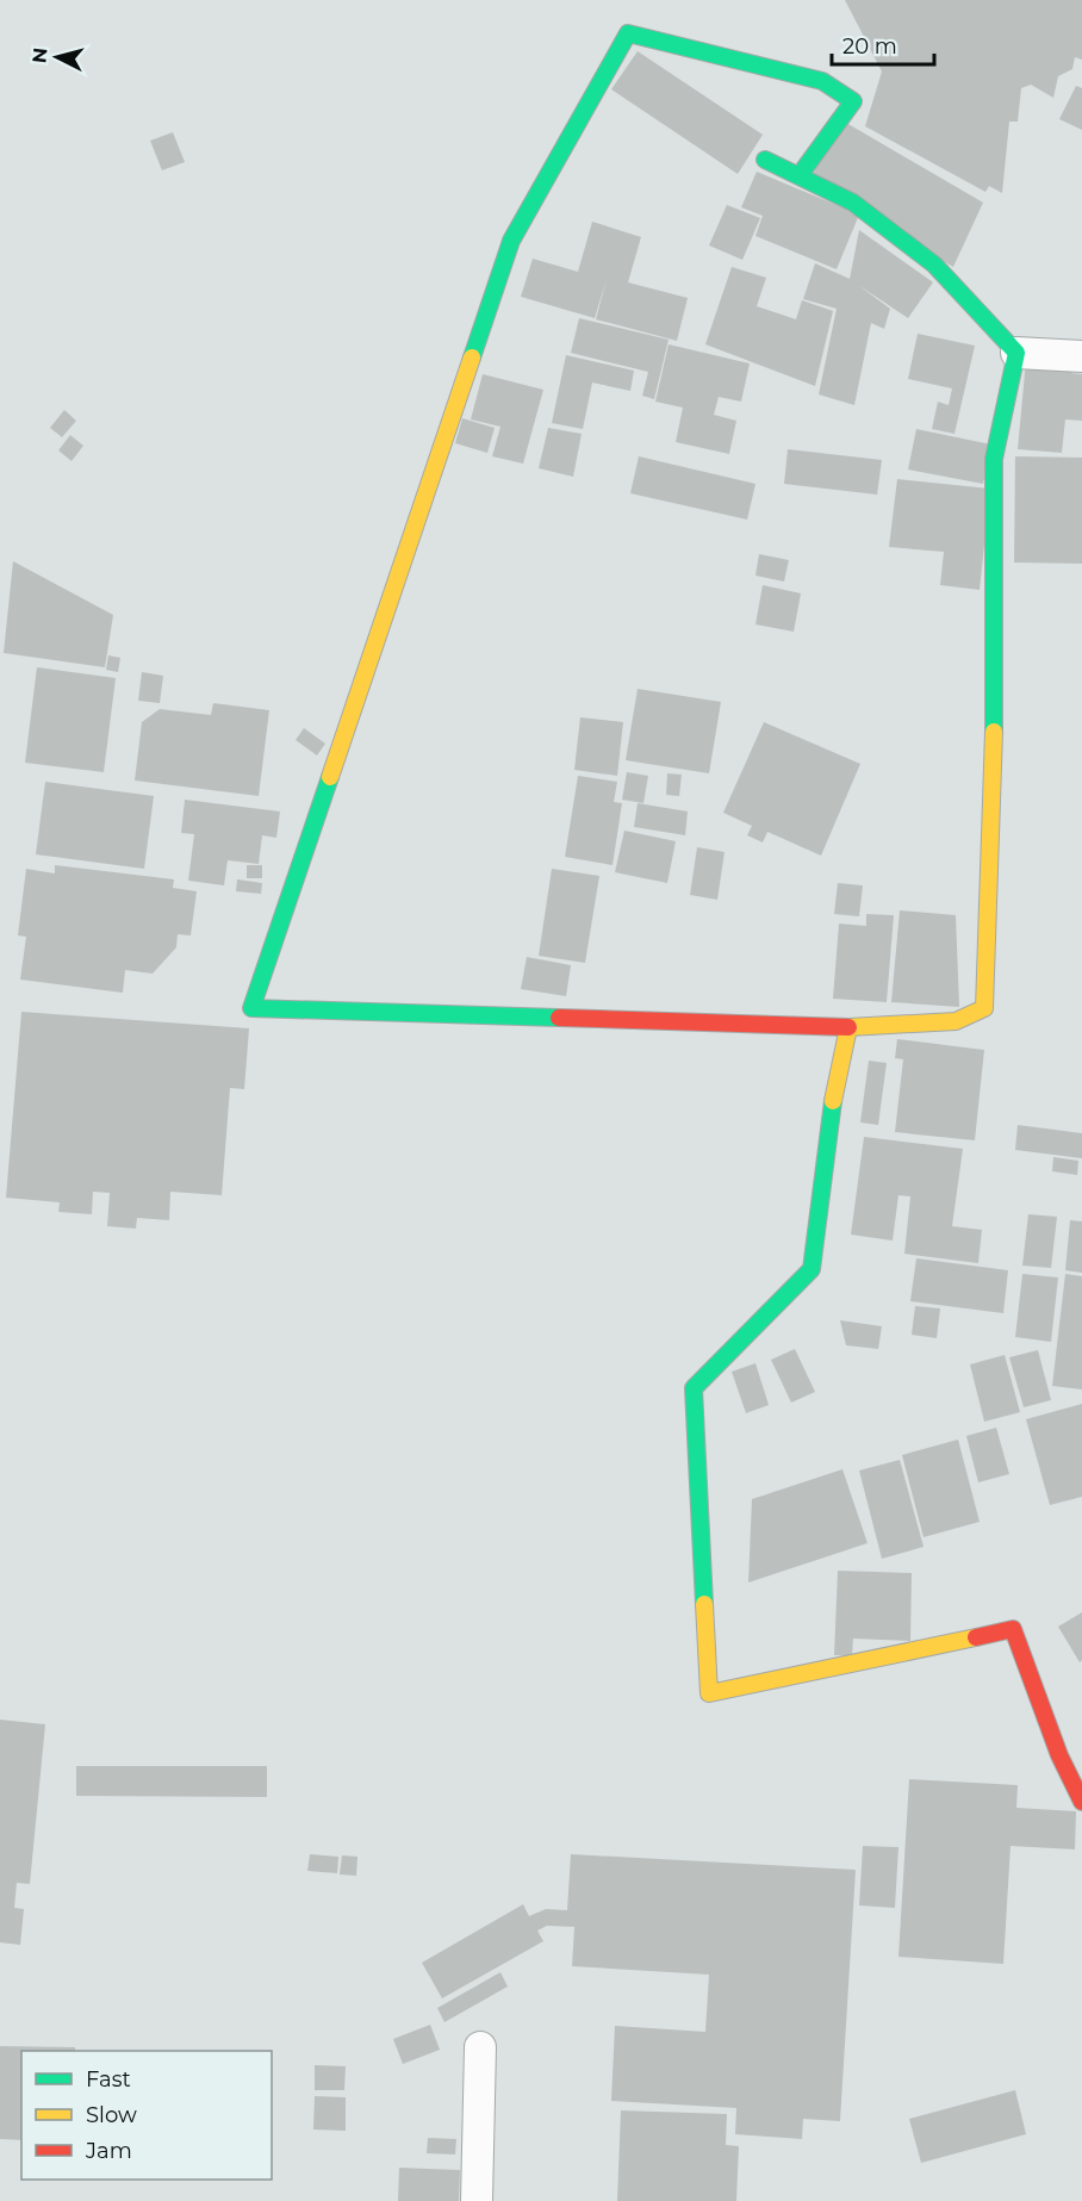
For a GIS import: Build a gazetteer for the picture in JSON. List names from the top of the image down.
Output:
{
  "legend": ["Fast", "Slow", "Jam"],
  "scale_bar": "20 m",
  "north": "left"
}
